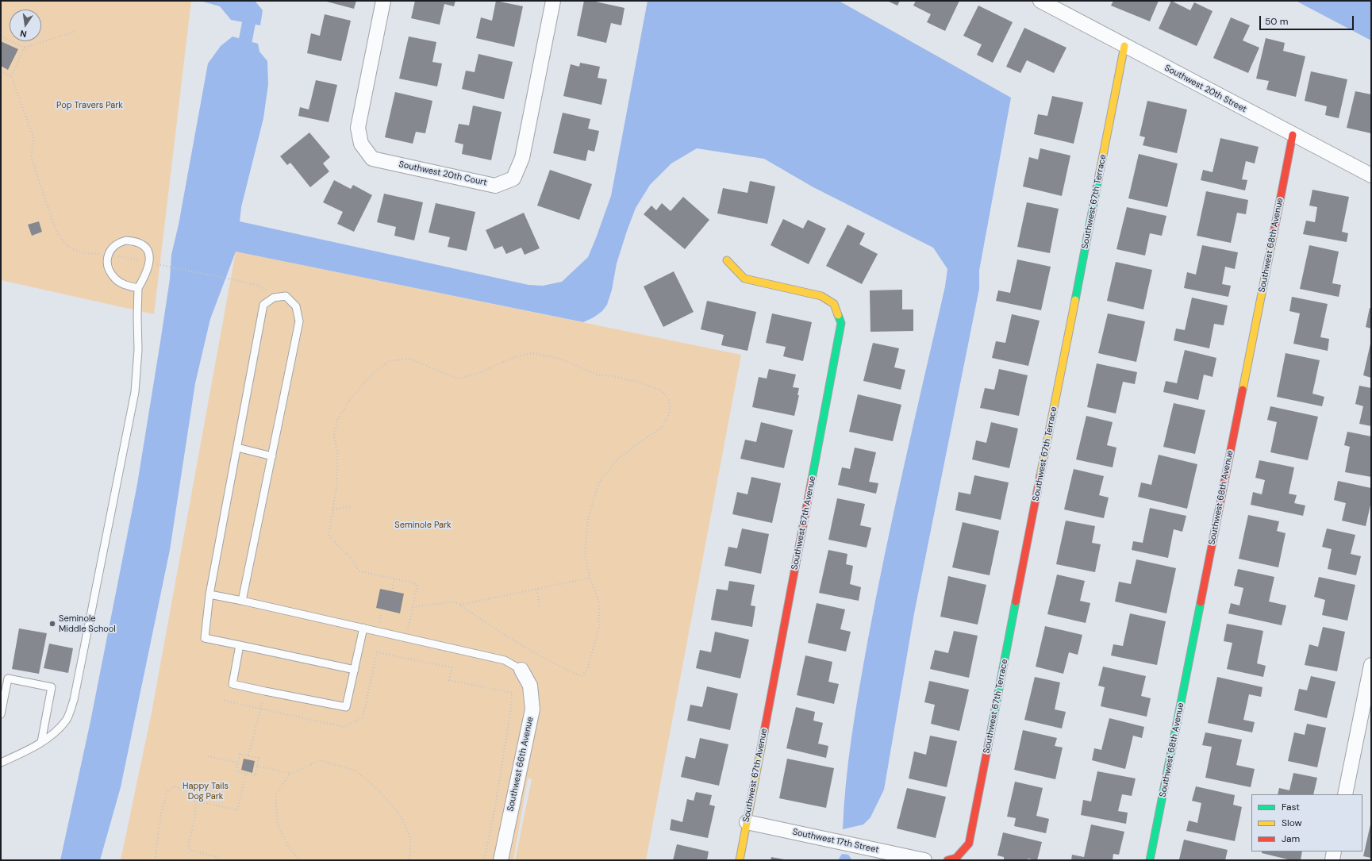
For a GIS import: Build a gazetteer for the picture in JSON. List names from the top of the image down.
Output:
{
  "streets": {
    "street": [
      "Southwest 20th Street",
      "Southwest 20th Court",
      "Southwest 67th Terrace",
      "Southwest 68th Avenue",
      "Southwest 67th Avenue",
      "Southwest 66th Avenue",
      "Southwest 17th Street"
    ]
  },
  "crossings": [
    ["Southwest 20th Street", "Southwest 67th Terrace"],
    ["Southwest 20th Street", "Southwest 68th Avenue"],
    ["Southwest 67th Avenue", "Southwest 17th Street"]
  ],
  "parks": ["Pop Travers Park", "Seminole Park", "Happy Tails Dog Park"],
  "places": ["Seminole Middle School"],
  "legend": ["Fast", "Slow", "Jam"],
  "scale_bar": "50 m",
  "north": "bottom"
}
